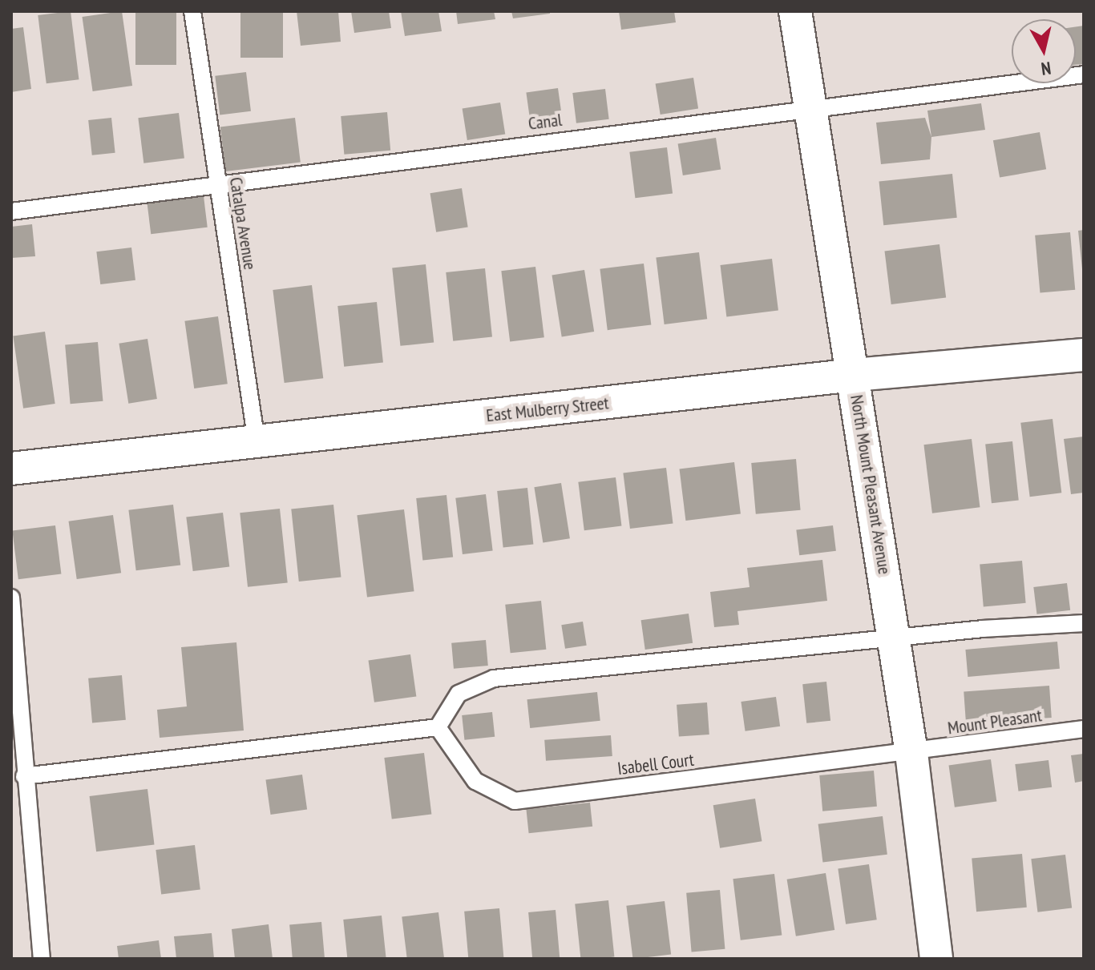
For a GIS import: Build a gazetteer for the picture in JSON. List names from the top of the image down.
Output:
{
  "streets": {
    "street": ["East Mulberry Street", "North Mount Pleasant Avenue"],
    "lane": [
      "Canal",
      "Catalpa Avenue",
      "Mount Pleasant",
      "Isabell Court"
    ]
  },
  "crossings": [
    ["Canal", "Catalpa Avenue"],
    ["Canal", "North Mount Pleasant Avenue"],
    ["Catalpa Avenue", "East Mulberry Street"],
    ["East Mulberry Street", "North Mount Pleasant Avenue"],
    ["North Mount Pleasant Avenue", "Mount Pleasant"],
    ["North Mount Pleasant Avenue", "Isabell Court"],
    ["Mount Pleasant", "Isabell Court"]
  ],
  "north": "bottom"
}
